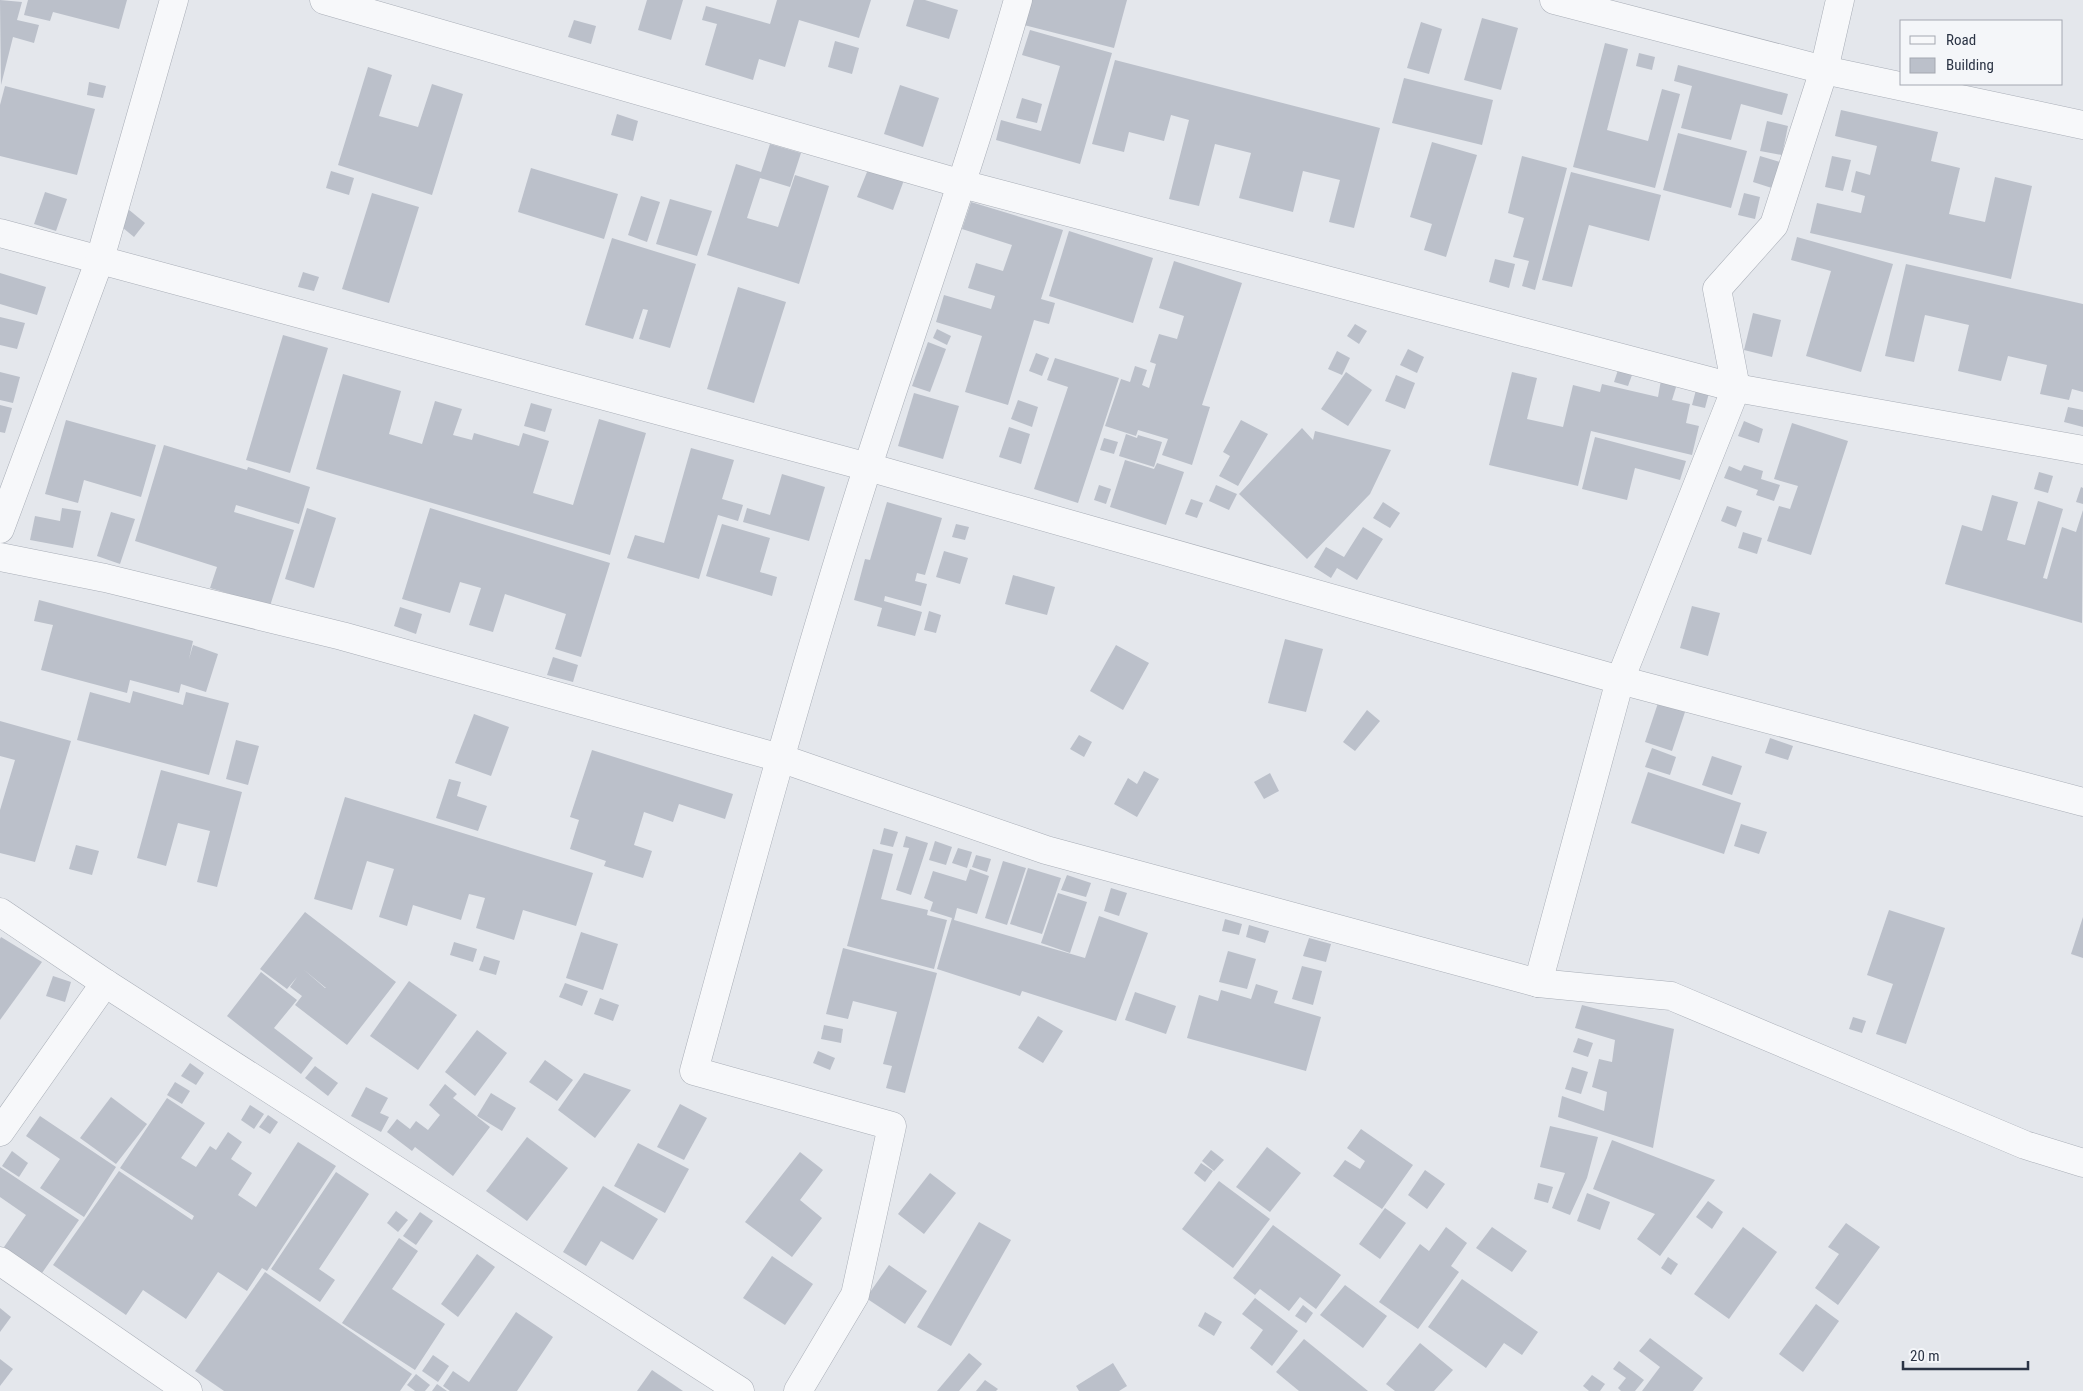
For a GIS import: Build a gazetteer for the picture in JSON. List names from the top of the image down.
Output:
{
  "legend": ["Road", "Building"],
  "scale_bar": "20 m"
}
